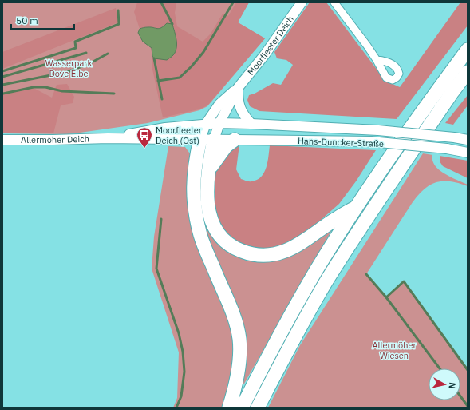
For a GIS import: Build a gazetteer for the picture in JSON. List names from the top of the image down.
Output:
{
  "streets": {
    "street": ["Moorfleeter Deich", "Allermöher Deich", "Hans-Duncker-Straße"]
  },
  "crossings": [
    ["Moorfleeter Deich", "Allermöher Deich"],
    ["Moorfleeter Deich", "Hans-Duncker-Straße"],
    ["Allermöher Deich", "Hans-Duncker-Straße"]
  ],
  "parks": ["Wasserpark Dove Elbe", "Allermöher Wiesen"],
  "places": {
    "bus stop": ["Moorfleeter Deich (Ost)"]
  },
  "scale_bar": "50 m",
  "north": "right"
}
